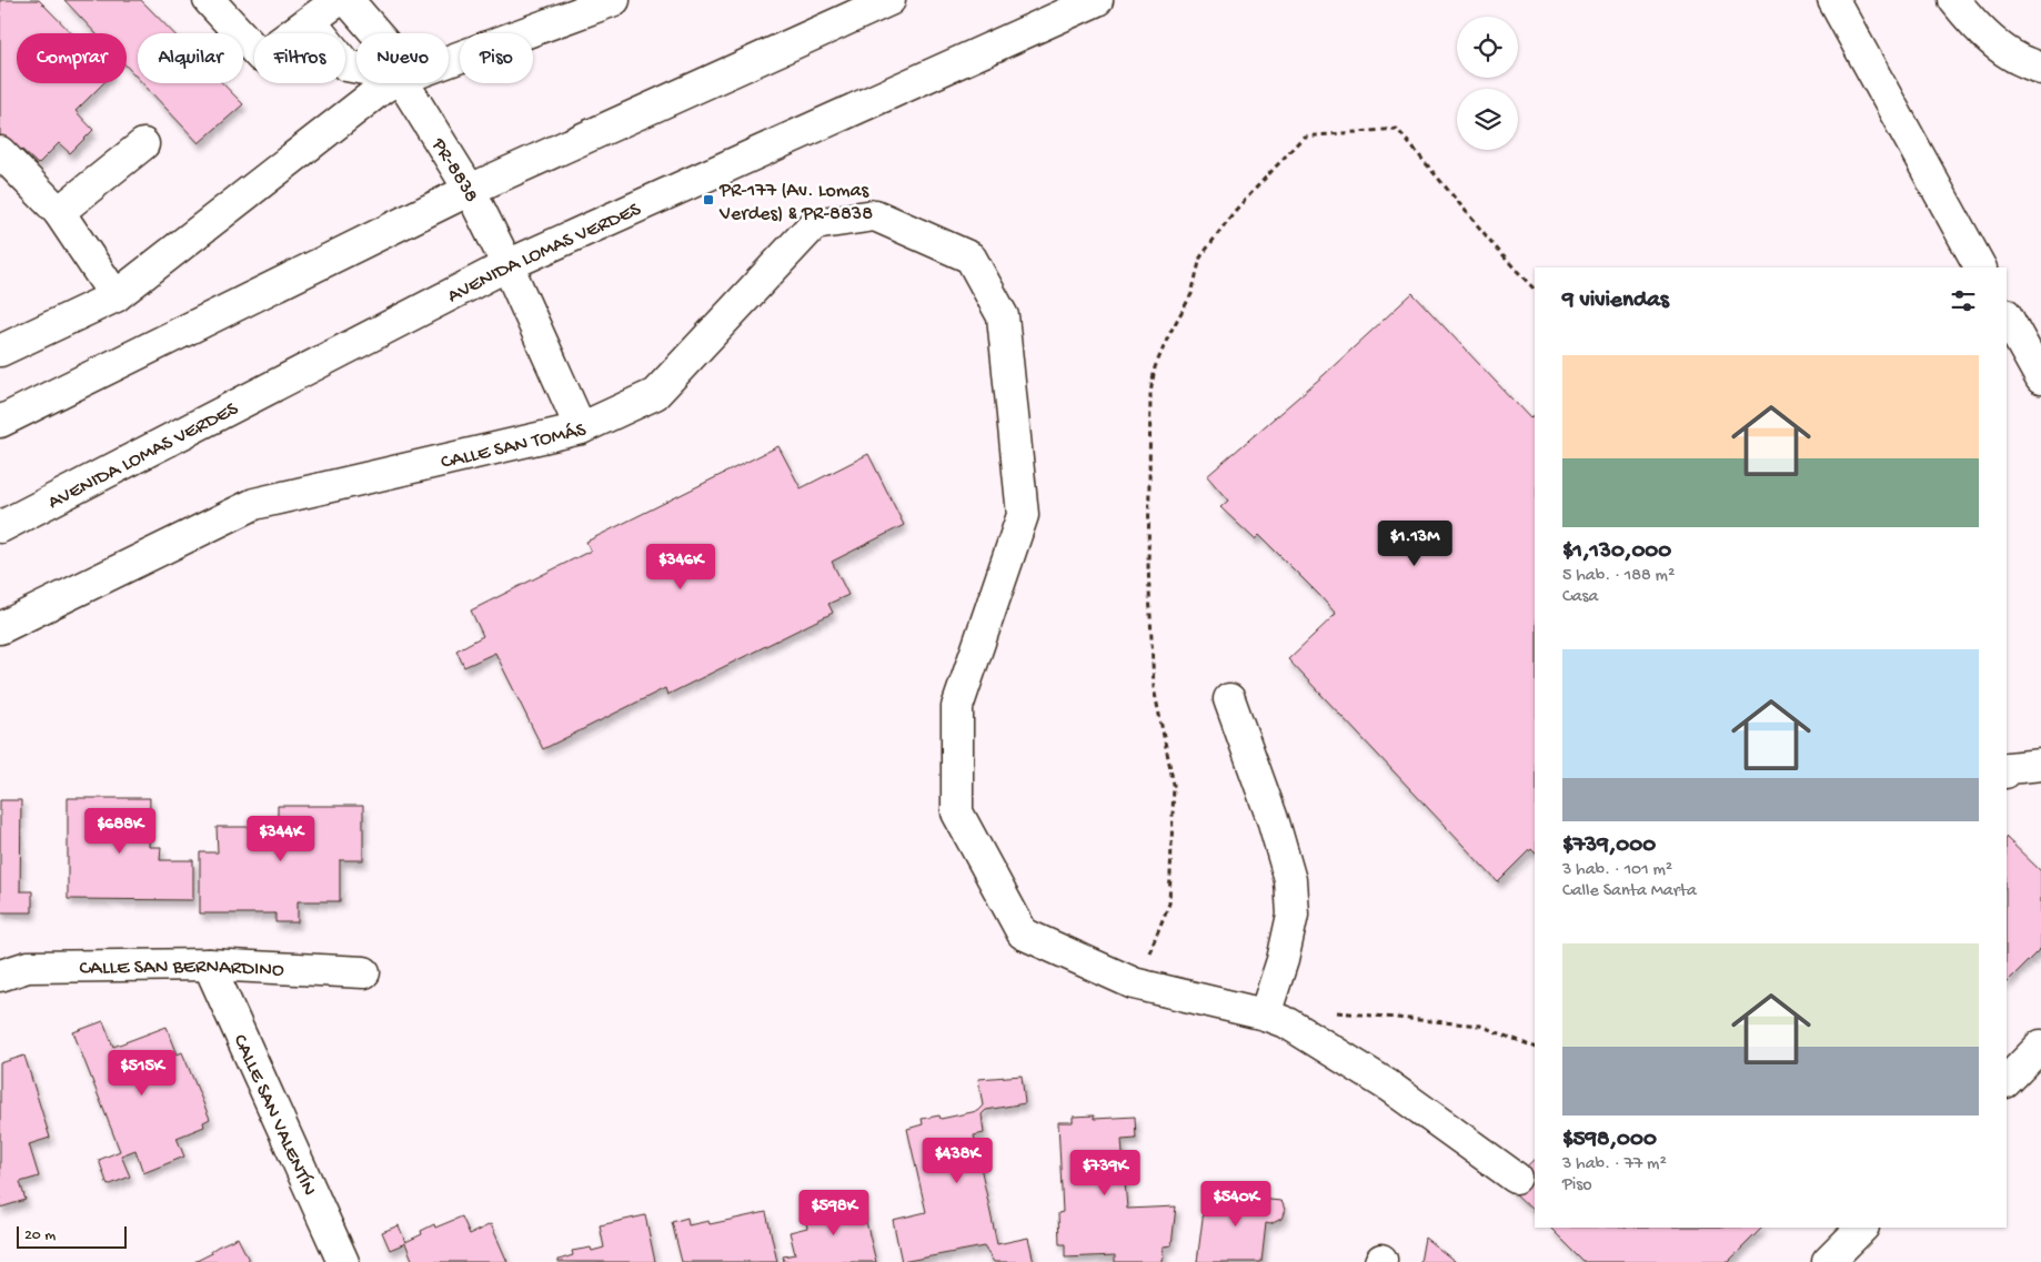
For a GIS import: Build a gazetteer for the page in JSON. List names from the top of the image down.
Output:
{
  "streets": {
    "main road": [
      "PR-8838",
      "AVENIDA LOMAS VERDES",
      "CALLE SAN TOMÁS",
      "CALLE SAN BERNARDINO",
      "CALLE SAN VALENTÍN"
    ]
  },
  "crossings": [
    ["PR-8838", "AVENIDA LOMAS VERDES"],
    ["PR-8838", "CALLE SAN TOMÁS"],
    ["CALLE SAN BERNARDINO", "CALLE SAN VALENTÍN"]
  ],
  "places": {
    "transit": ["PR-177 (Av. Lomas Verdes) & PR-8838"]
  },
  "scale_bar": "20 m",
  "page": {
    "chip": [
      "Comprar",
      "Alquilar",
      "Filtros",
      "Nuevo",
      "Piso"
    ],
    "heading": "9 viviendas",
    "list": [
      {
        "name": "$1,130,000",
        "note": "5 hab. · 188 m² · Casa"
      },
      {
        "name": "$739,000",
        "note": "3 hab. · 101 m² · Calle Santa Marta"
      },
      {
        "name": "$598,000",
        "note": "3 hab. · 77 m² · Piso"
      }
    ],
    "price": [
      "$1.13M",
      "$346K",
      "$688K",
      "$344K",
      "$515K",
      "$438K",
      "$739K",
      "$540K",
      "$598K"
    ],
    "scale": "20 m"
  }
}
